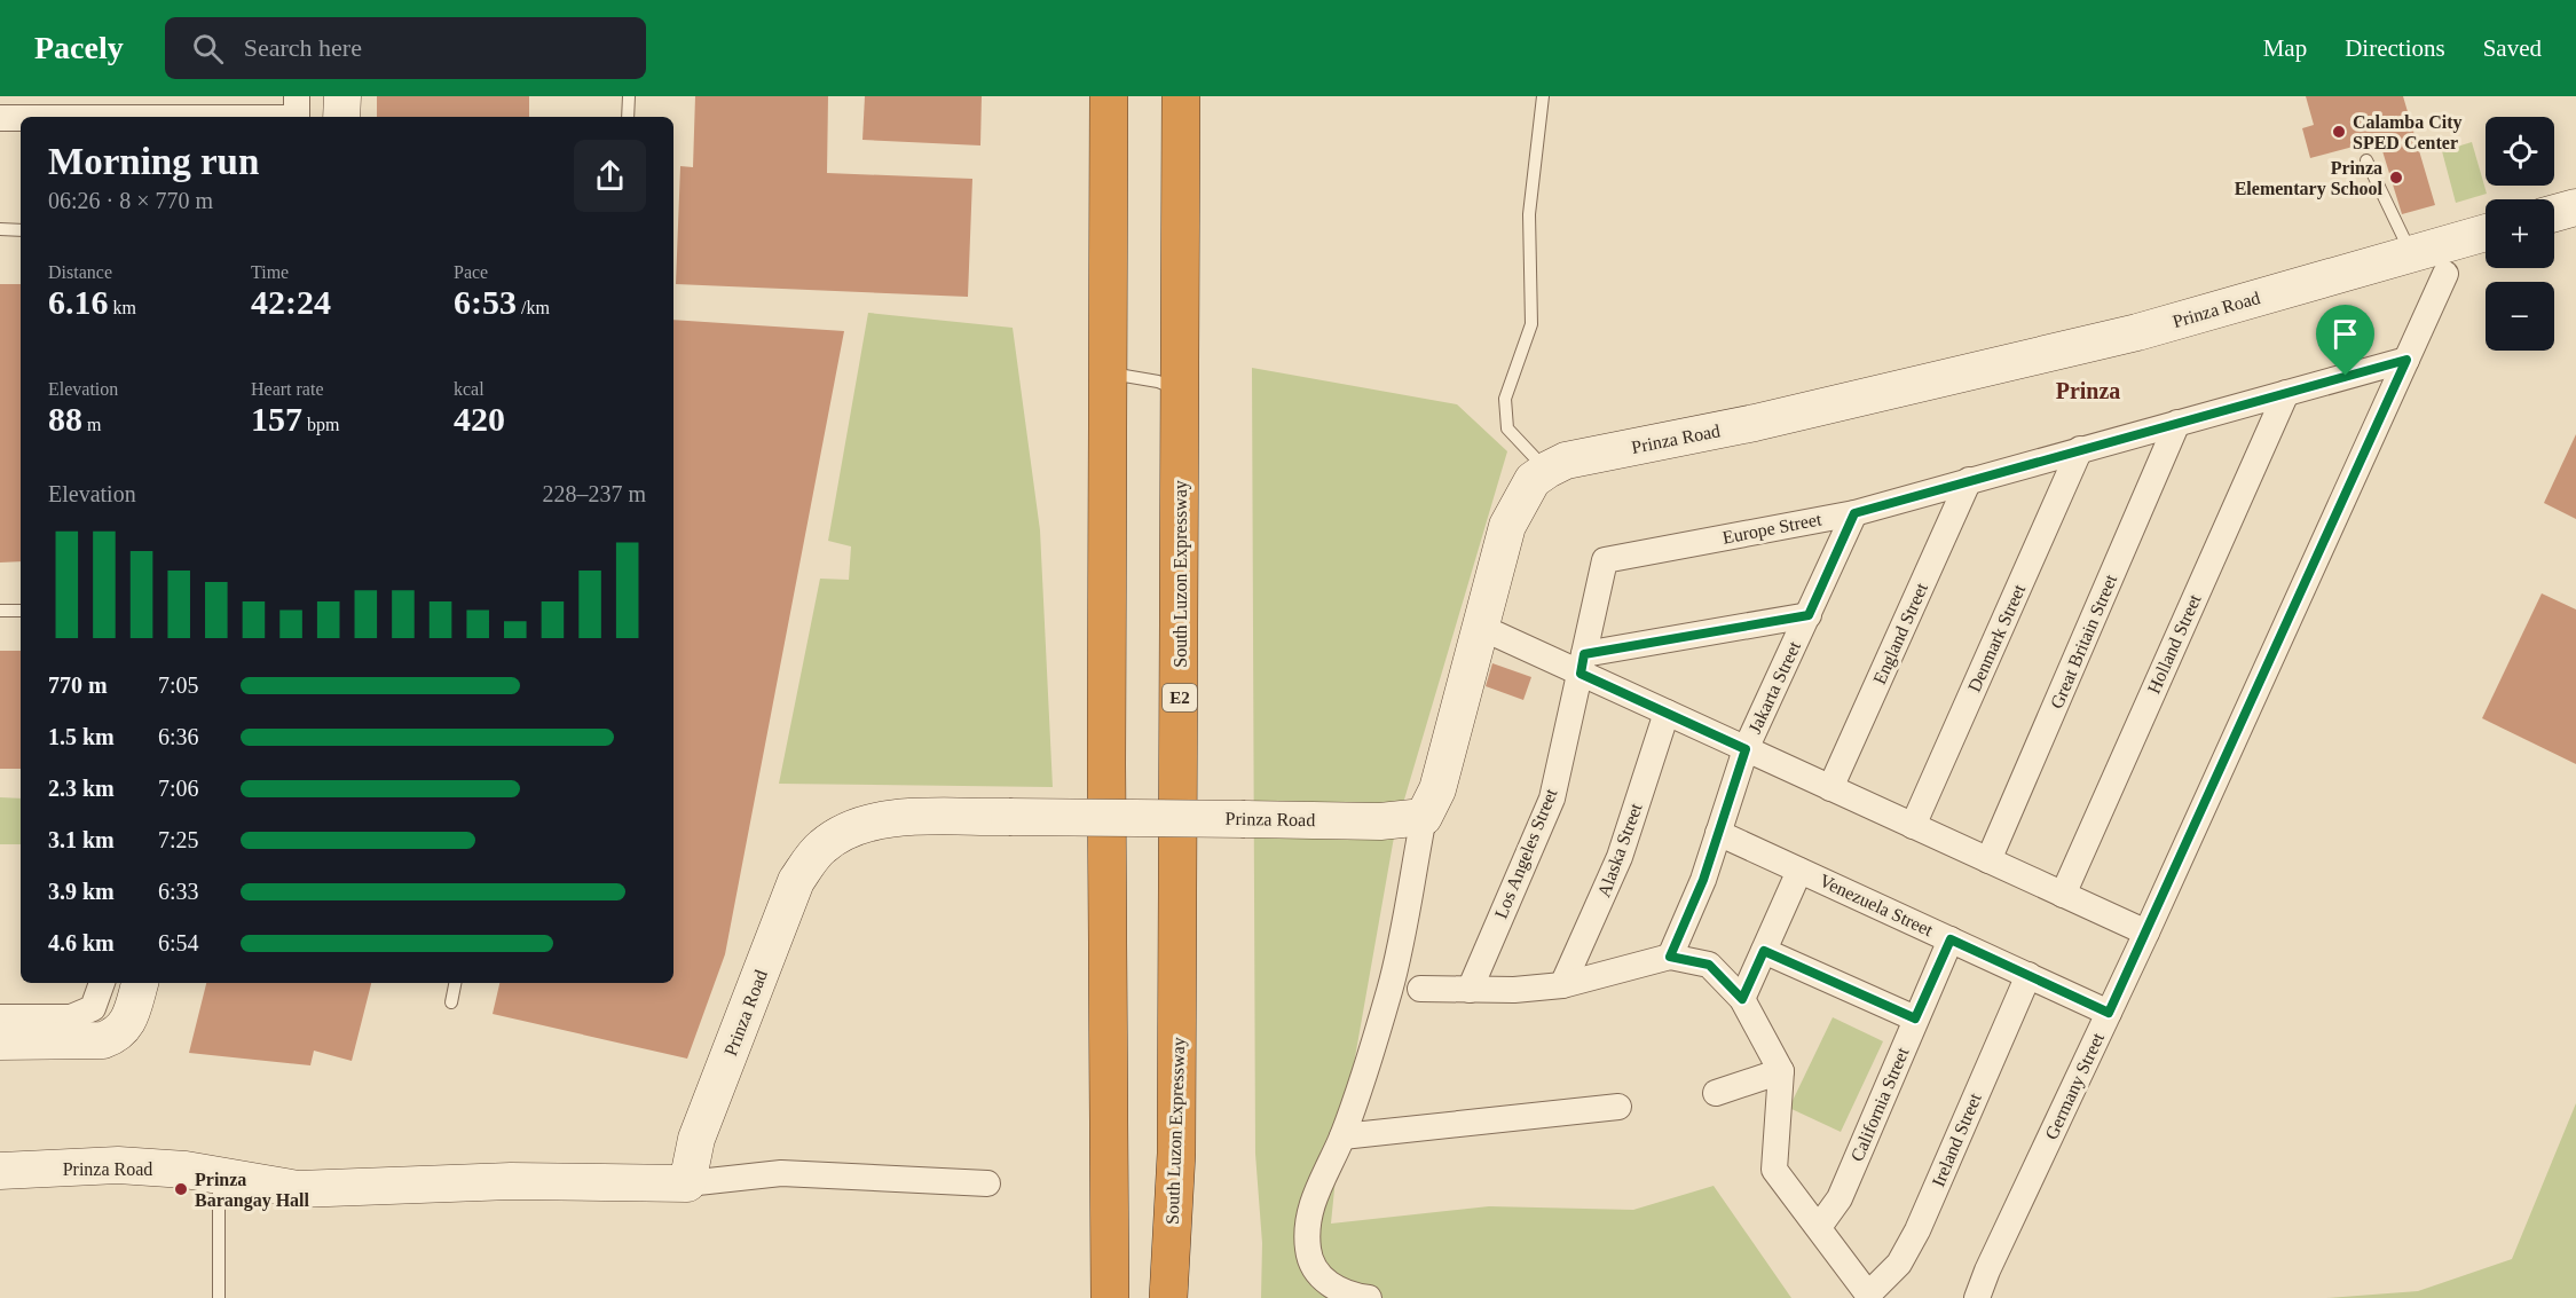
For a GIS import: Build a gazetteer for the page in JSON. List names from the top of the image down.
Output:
{
  "streets": {
    "highway": ["South Luzon Expressway", "E2"],
    "main road": ["Prinza Road"],
    "street": [
      "Europe Street",
      "England Street",
      "Denmark Street",
      "Great Britain Street",
      "Holland Street",
      "Jakarta Street",
      "Alaska Street",
      "Los Angeles Street",
      "Venezuela Street",
      "Germany Street",
      "California Street",
      "Ireland Street"
    ]
  },
  "crossings": [
    ["Europe Street", "England Street"],
    ["Europe Street", "Denmark Street"],
    ["Europe Street", "Great Britain Street"],
    ["Europe Street", "Holland Street"],
    ["Europe Street", "Jakarta Street"],
    ["Europe Street", "Los Angeles Street"],
    ["Europe Street", "Germany Street"],
    ["Jakarta Street", "Venezuela Street"],
    ["Venezuela Street", "Germany Street"],
    ["Venezuela Street", "California Street"],
    ["Venezuela Street", "Ireland Street"],
    ["California Street", "Ireland Street"]
  ],
  "districts": ["Prinza"],
  "places": ["Calamba City SPED Center", "Prinza Elementary School", "Prinza Barangay Hall"],
  "page": {
    "header": "Pacely",
    "search": "Search here",
    "nav": ["Map", "Directions", "Saved"],
    "map_buttons": ["+", "−"],
    "heading": ["Morning run", "06:26 · 8 × 770 m"],
    "stats": [
      ["Distance", "6.16 km"],
      ["Time", "42:24"],
      ["Pace", "6:53 /km"],
      ["Elevation", "88 m"],
      ["Heart rate", "157 bpm"],
      ["kcal", "420"]
    ],
    "chart": ["Elevation", "228–237 m"],
    "list": [
      {
        "name": "770 m",
        "note": "7:05"
      },
      {
        "name": "1.5 km",
        "note": "6:36"
      },
      {
        "name": "2.3 km",
        "note": "7:06"
      },
      {
        "name": "3.1 km",
        "note": "7:25"
      },
      {
        "name": "3.9 km",
        "note": "6:33"
      },
      {
        "name": "4.6 km",
        "note": "6:54"
      }
    ]
  }
}
